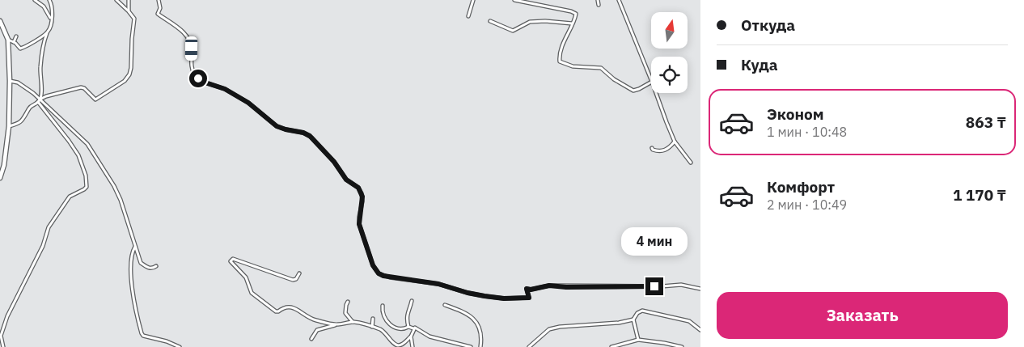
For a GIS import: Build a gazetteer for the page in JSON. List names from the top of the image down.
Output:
{
  "north": "top",
  "page": {
    "banner": ["Откуда", "Куда"],
    "list": [
      {
        "name": "Эконом",
        "note": "1 мин · 10:48",
        "value": "863 ₸"
      },
      {
        "name": "Комфорт",
        "note": "2 мин · 10:49",
        "value": "1 170 ₸"
      }
    ],
    "bubble": "4 мин",
    "buttons": "Заказать"
  }
}
